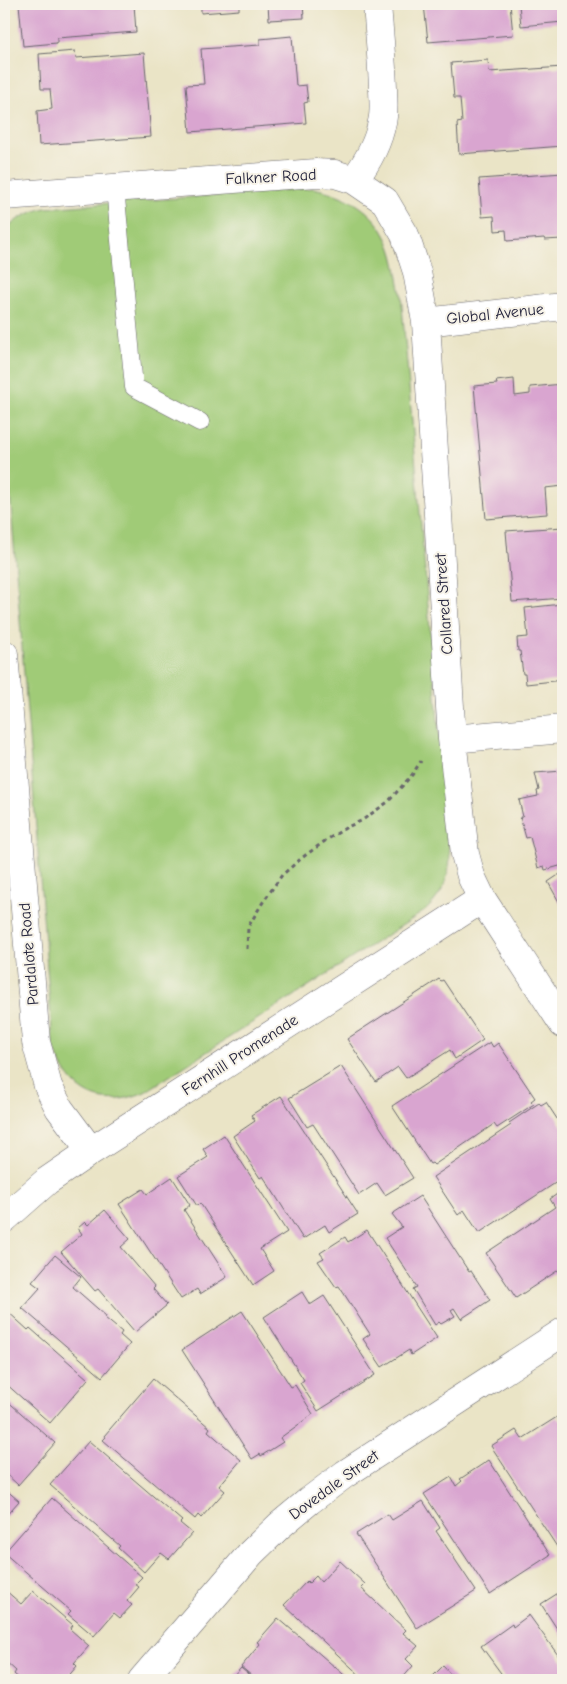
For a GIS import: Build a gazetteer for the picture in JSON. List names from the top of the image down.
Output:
{
  "streets": {
    "street": [
      "Falkner Road",
      "Global Avenue",
      "Collared Street",
      "Pardalote Road",
      "Fernhill Promenade",
      "Dovedale Street"
    ]
  },
  "crossings": [
    ["Falkner Road", "Collared Street"],
    ["Global Avenue", "Collared Street"],
    ["Collared Street", "Fernhill Promenade"],
    ["Pardalote Road", "Fernhill Promenade"]
  ]
}
